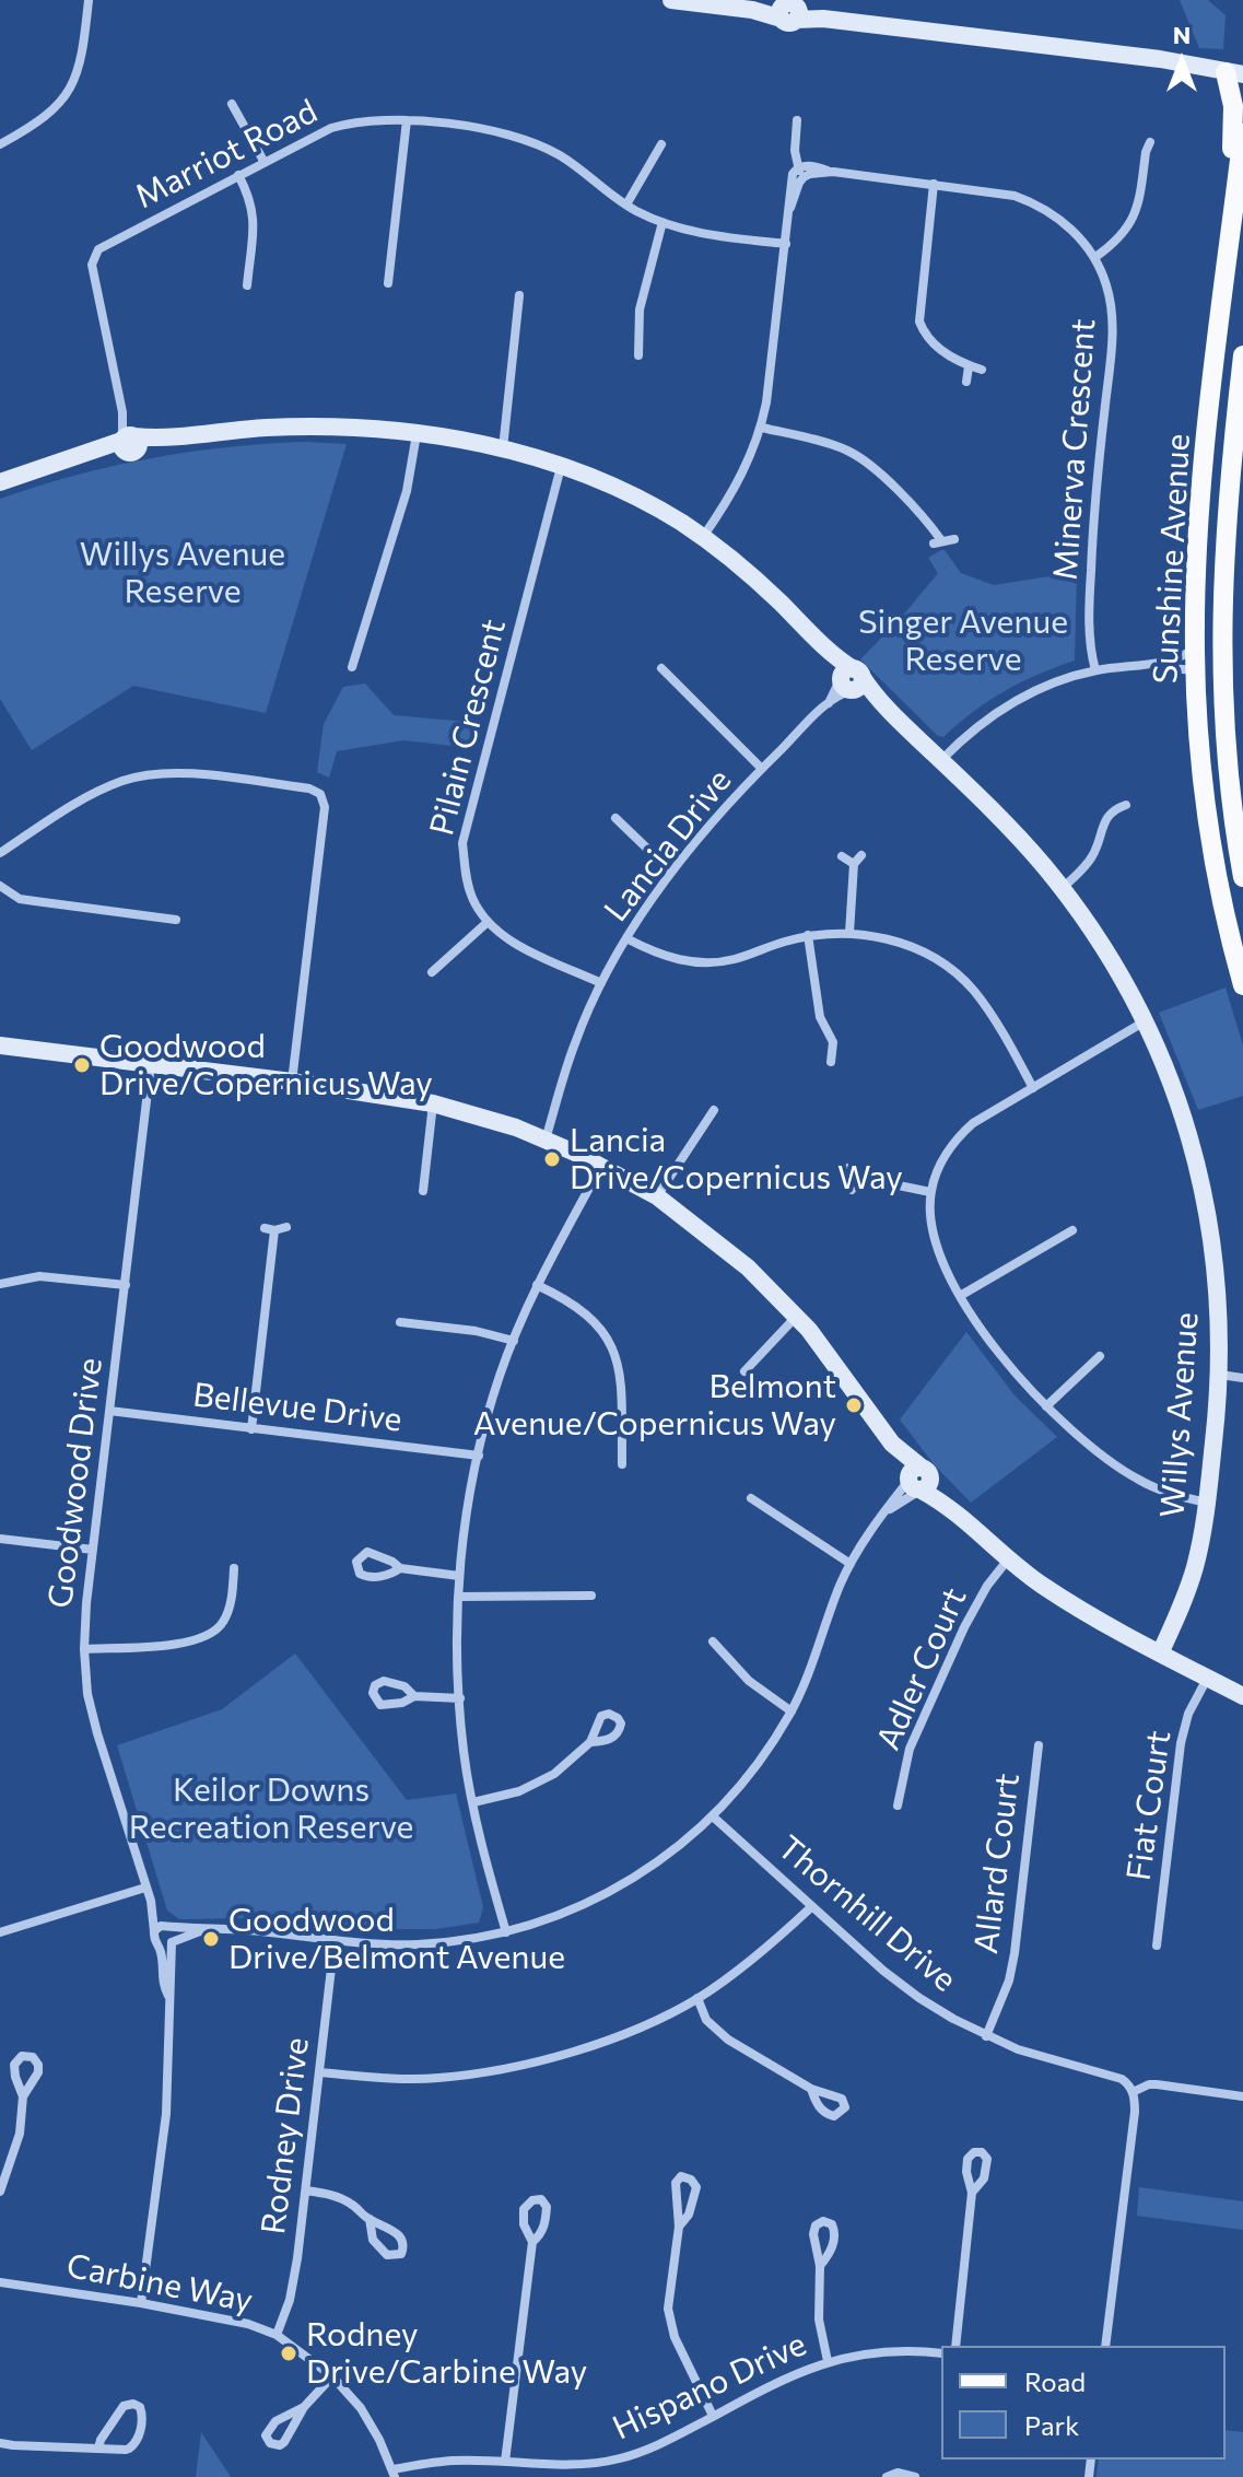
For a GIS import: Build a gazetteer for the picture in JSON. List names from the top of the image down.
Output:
{
  "streets": {
    "main road": ["Sunshine Avenue"],
    "street": [
      "Marriot Road",
      "Minerva Crescent",
      "Pilain Crescent",
      "Lancia Drive",
      "Bellevue Drive",
      "Willys Avenue",
      "Goodwood Drive",
      "Adler Court",
      "Fiat Court",
      "Allard Court",
      "Thornhill Drive",
      "Rodney Drive",
      "Carbine Way",
      "Hispano Drive"
    ]
  },
  "crossings": [
    ["Marriot Road", "Willys Avenue"],
    ["Pilain Crescent", "Willys Avenue"],
    ["Lancia Drive", "Willys Avenue"],
    ["Bellevue Drive", "Goodwood Drive"],
    ["Allard Court", "Thornhill Drive"],
    ["Rodney Drive", "Carbine Way"],
    ["Carbine Way", "Hispano Drive"]
  ],
  "parks": ["Willys Avenue Reserve", "Singer Avenue Reserve", "Keilor Downs Recreation Reserve"],
  "places": [
    "Goodwood Drive/Copernicus Way",
    "Lancia Drive/Copernicus Way",
    "Belmont Avenue/Copernicus Way",
    "Goodwood Drive/Belmont Avenue",
    "Rodney Drive/Carbine Way"
  ],
  "legend": ["Road", "Park"],
  "north": "top"
}
